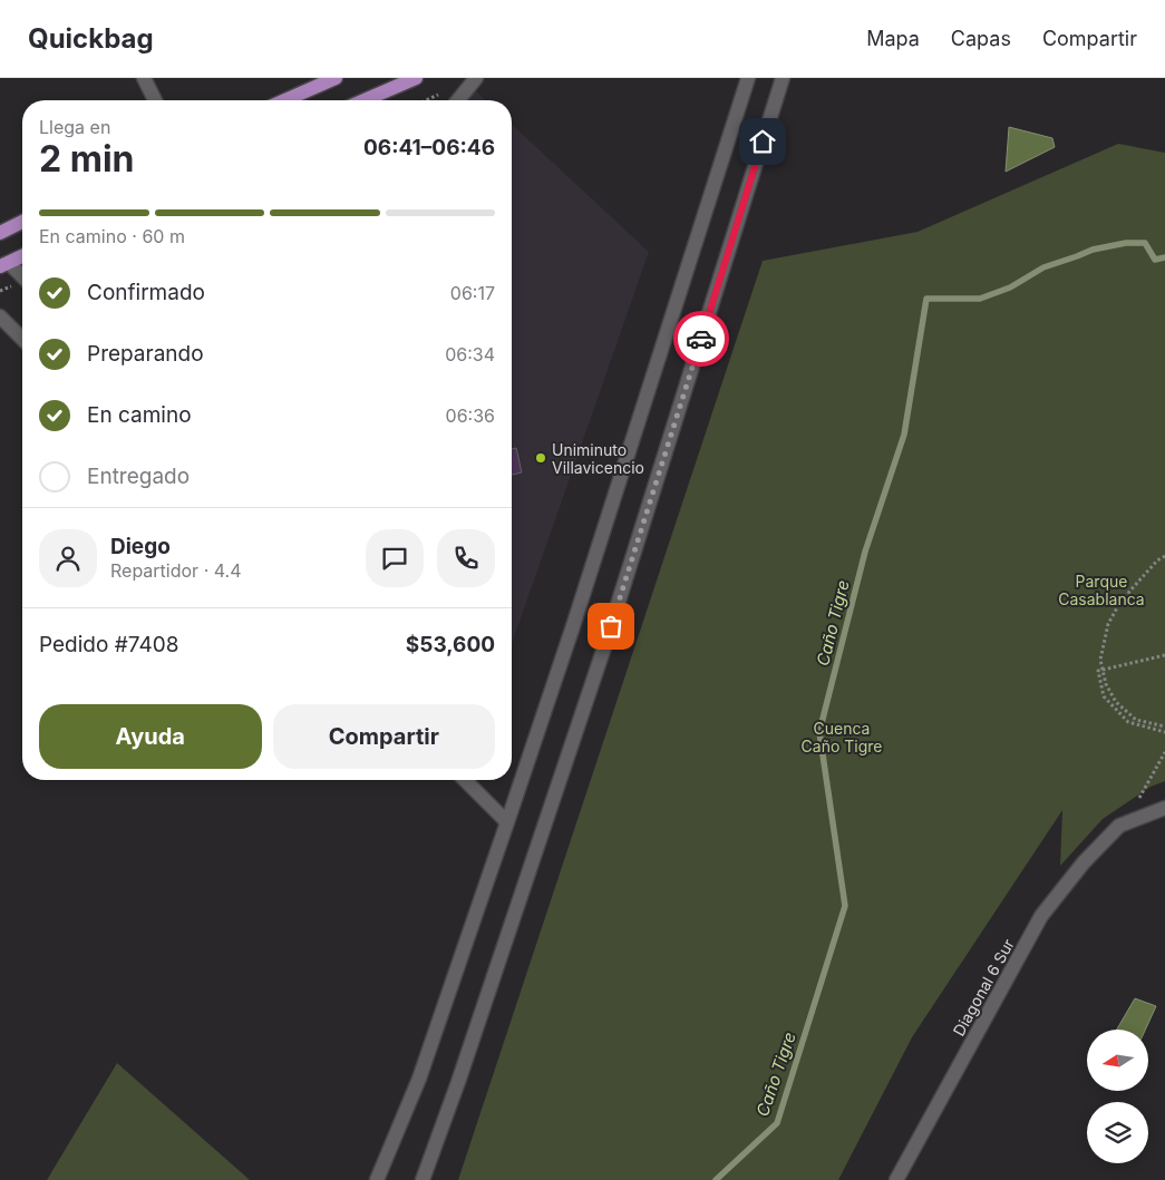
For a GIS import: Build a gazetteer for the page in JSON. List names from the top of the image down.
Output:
{
  "streets": {
    "street": ["Diagonal 6 Sur"]
  },
  "water": ["Caño Tigre"],
  "parks": ["Parque Casablanca", "Cuenca Caño Tigre"],
  "places": ["Uniminuto Villavicencio"],
  "north": "left",
  "page": {
    "header": "Quickbag",
    "nav": ["Mapa", "Capas", "Compartir"],
    "heading": ["2 min", "Llega en", "06:41–06:46"],
    "panel": [
      "Diego",
      "Repartidor · 4.4",
      "Pedido #7408",
      "$53,600"
    ],
    "bar": "En camino · 60 m",
    "list": [
      ["Confirmado", "06:17"],
      ["Preparando", "06:34"],
      ["En camino", "06:36"],
      "Entregado"
    ],
    "buttons": ["Ayuda", "Compartir"]
  }
}
